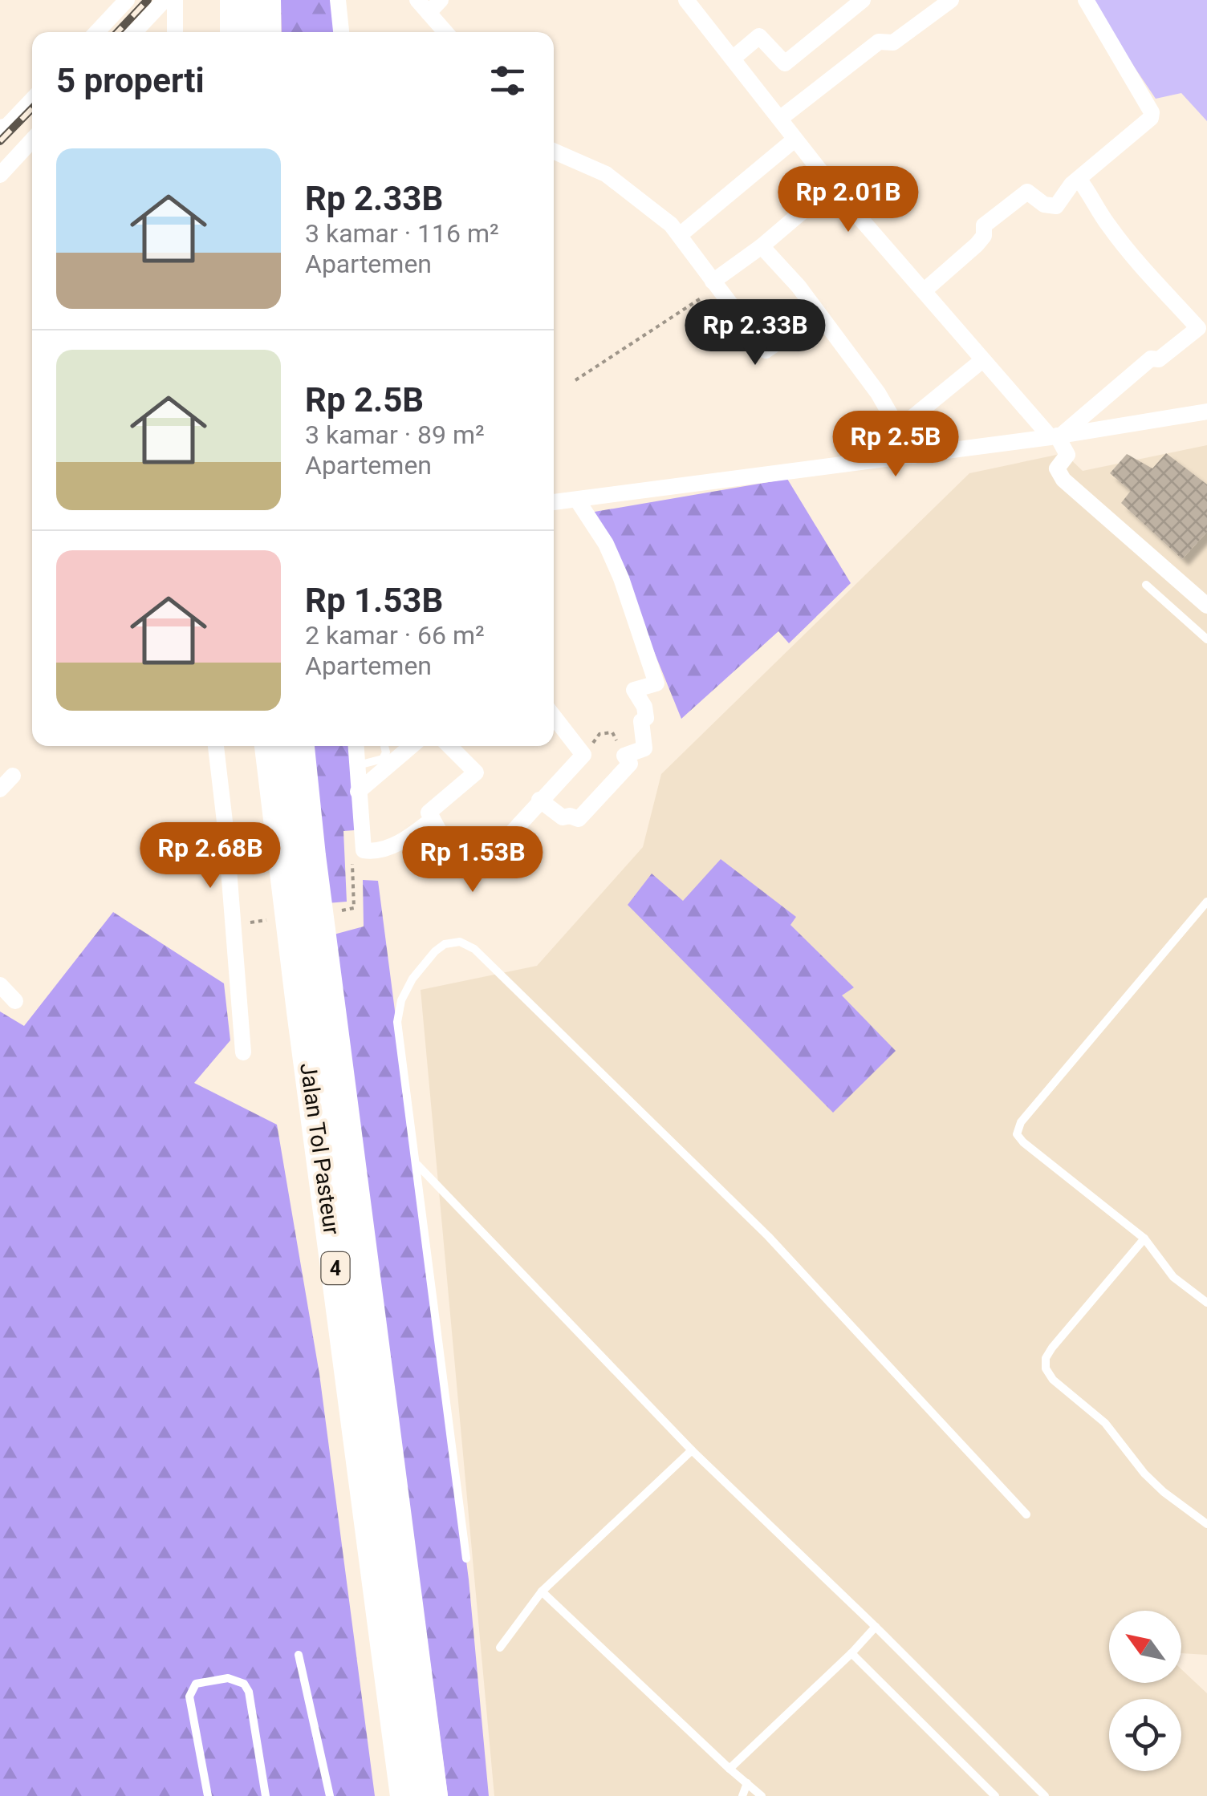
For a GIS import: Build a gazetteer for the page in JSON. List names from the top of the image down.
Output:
{
  "streets": {
    "highway": ["Jalan Tol Pasteur", "4"]
  },
  "north": "top left",
  "page": {
    "heading": "5 properti",
    "list": [
      {
        "name": "Rp 2.33B",
        "note": "3 kamar · 116 m² · Apartemen"
      },
      {
        "name": "Rp 2.5B",
        "note": "3 kamar · 89 m² · Apartemen"
      },
      {
        "name": "Rp 1.53B",
        "note": "2 kamar · 66 m² · Apartemen"
      }
    ],
    "price": [
      "Rp 2.01B",
      "Rp 2.33B",
      "Rp 2.5B",
      "Rp 2.68B",
      "Rp 1.53B"
    ]
  }
}
